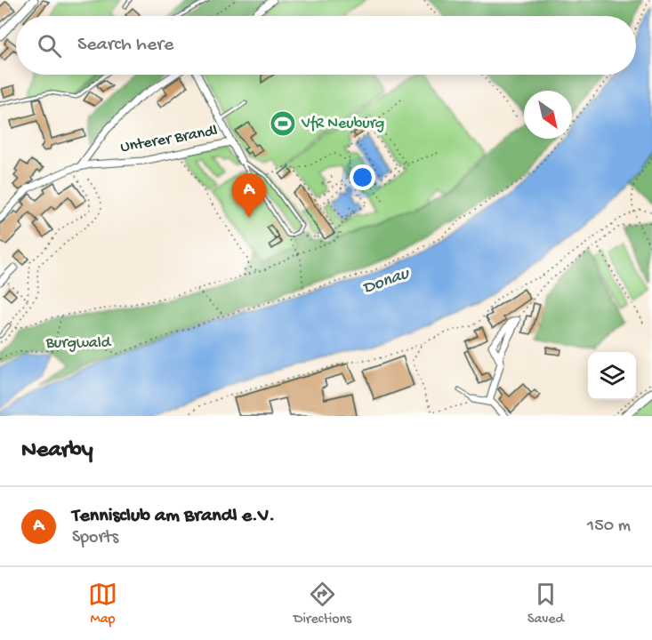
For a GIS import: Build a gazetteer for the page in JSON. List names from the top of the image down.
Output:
{
  "streets": {
    "street": ["Unterer Brandl"]
  },
  "water": ["Donau"],
  "parks": ["Burgwald"],
  "places": {
    "sports": ["VfR Neuburg"]
  },
  "north": "bottom right",
  "page": {
    "search": "Search here",
    "pins": "A",
    "heading": "Nearby",
    "list": [
      {
        "mark": "A",
        "name": "Tennisclub am Brandl e.V.",
        "note": "Sports",
        "value": "150 m"
      }
    ],
    "nav": ["Map", "Directions", "Saved"]
  }
}
